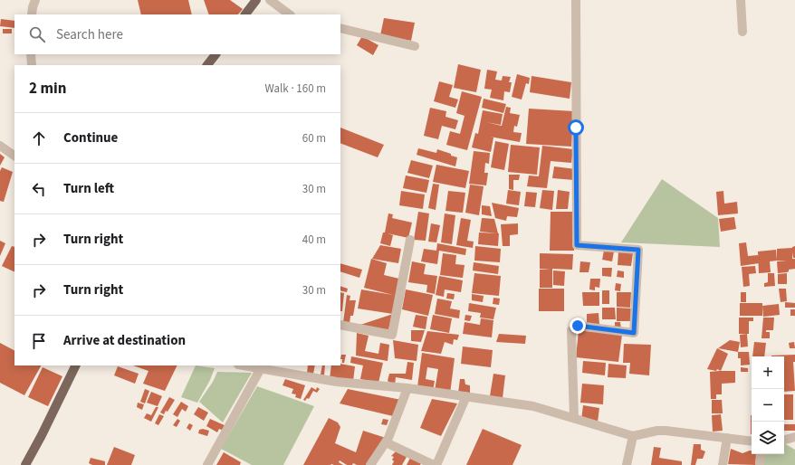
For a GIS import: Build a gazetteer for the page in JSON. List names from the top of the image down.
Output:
{
  "page": {
    "search": "Search here",
    "heading": ["2 min", "Walk · 160 m"],
    "list": [
      ["Continue", "60 m"],
      ["Turn left", "30 m"],
      ["Turn right", "40 m"],
      ["Turn right", "30 m"],
      "Arrive at destination"
    ],
    "map_buttons": ["+", "−"]
  }
}
